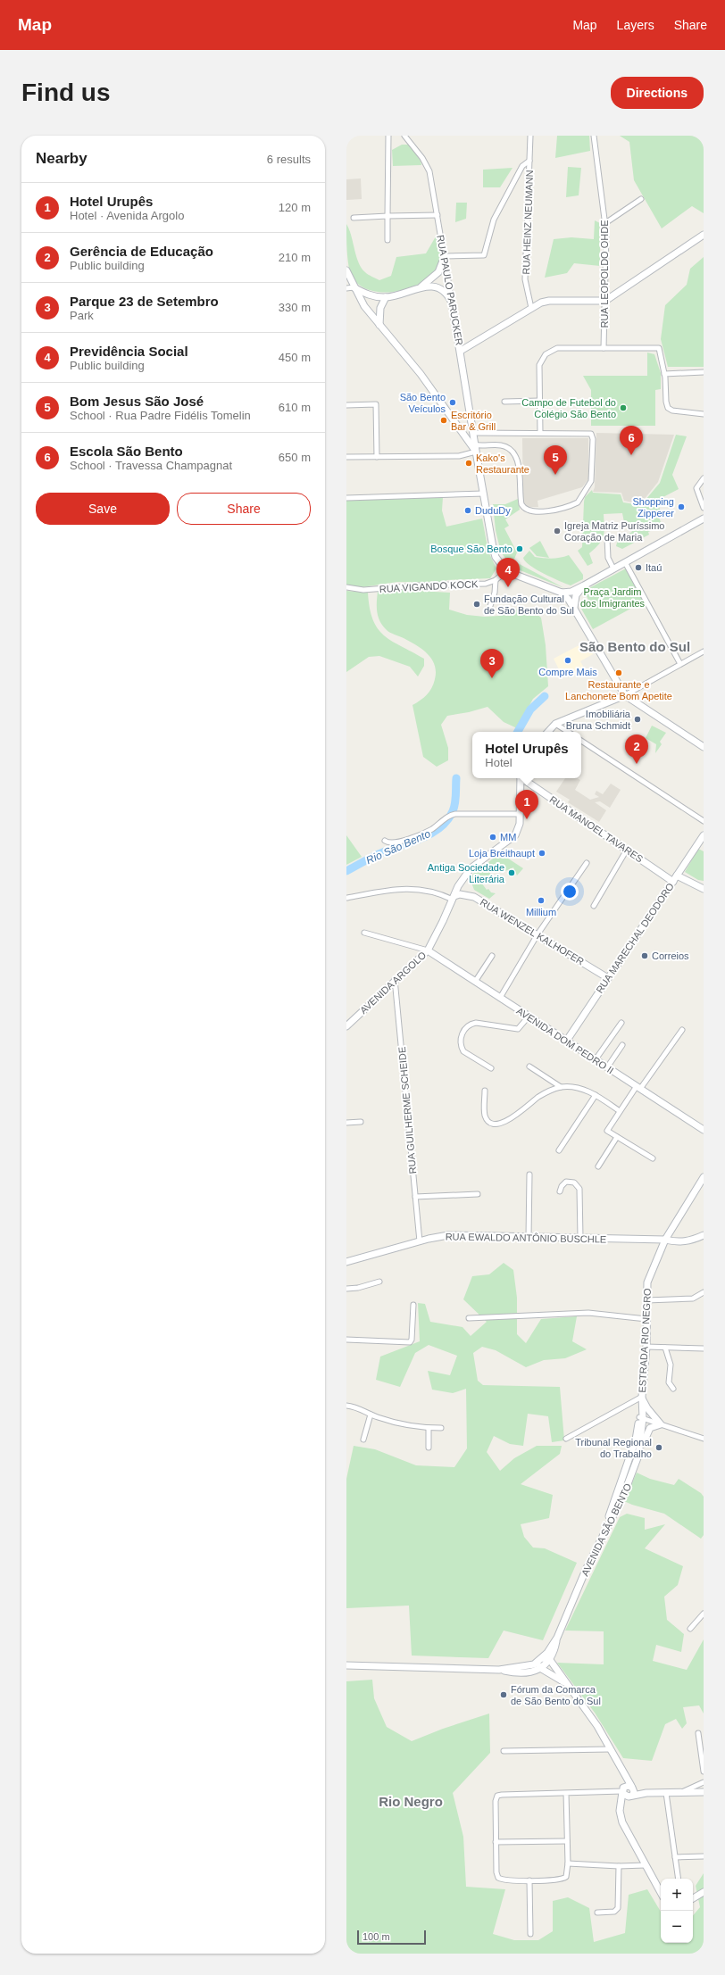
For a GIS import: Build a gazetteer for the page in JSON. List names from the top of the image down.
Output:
{
  "streets": {
    "main road": [
      "RUA PAULO PARUCKER",
      "RUA MANOEL TAVARES",
      "RUA WENZEL KALHOFER",
      "RUA MARECHAL DEODORO",
      "AVENIDA ARGOLO",
      "AVENIDA DOM PEDRO II",
      "RUA EWALDO ANTÔNIO BUSCHLE",
      "ESTRADA RIO NEGRO",
      "AVENIDA SÃO BENTO"
    ],
    "street": [
      "RUA HEINZ NEUMANN",
      "RUA LEOPOLDO OHDE",
      "RUA VIGANDO KOCK",
      "RUA GUILHERME SCHEIDE"
    ]
  },
  "crossings": [
    ["RUA PAULO PARUCKER", "RUA VIGANDO KOCK"],
    ["RUA MANOEL TAVARES", "RUA MARECHAL DEODORO"],
    ["RUA WENZEL KALHOFER", "RUA MARECHAL DEODORO"],
    ["RUA WENZEL KALHOFER", "AVENIDA ARGOLO"],
    ["RUA MARECHAL DEODORO", "AVENIDA DOM PEDRO II"],
    ["AVENIDA ARGOLO", "AVENIDA DOM PEDRO II"],
    ["AVENIDA ARGOLO", "RUA GUILHERME SCHEIDE"],
    ["RUA GUILHERME SCHEIDE", "RUA EWALDO ANTÔNIO BUSCHLE"],
    ["RUA EWALDO ANTÔNIO BUSCHLE", "ESTRADA RIO NEGRO"],
    ["ESTRADA RIO NEGRO", "AVENIDA SÃO BENTO"]
  ],
  "districts": ["São Bento do Sul", "Rio Negro"],
  "water": ["Rio São Bento"],
  "parks": ["Praça Jardim dos Imigrantes"],
  "places": [
    "São Bento Veículos",
    "Campo de Futebol do Colégio São Bento",
    "Escritório Bar & Grill",
    "Kako's Restaurante",
    "Shopping Zipperer",
    "DuduDy",
    "Igreja Matriz Puríssimo Coração de Maria",
    "Bosque São Bento",
    "Itaú",
    "Fundação Cultural de São Bento do Sul",
    "Compre Mais",
    "Restaurante e Lanchonete Bom Apetite",
    "Imobiliária Bruna Schmidt",
    "MM",
    "Loja Breithaupt",
    "Antiga Sociedade Literária",
    "Millium",
    "Correios",
    "Tribunal Regional do Trabalho",
    "Fórum da Comarca de São Bento do Sul"
  ],
  "scale_bar": "100 m",
  "page": {
    "header": "Map",
    "nav": ["Map", "Layers", "Share"],
    "buttons": [
      "Directions",
      ["Save", "Share"]
    ],
    "title": "Find us",
    "heading": ["Nearby", "6 results"],
    "list": [
      {
        "mark": "1",
        "name": "Hotel Urupês",
        "note": "Hotel · Avenida Argolo",
        "value": "120 m"
      },
      {
        "mark": "2",
        "name": "Gerência de Educação",
        "note": "Public building",
        "value": "210 m"
      },
      {
        "mark": "3",
        "name": "Parque 23 de Setembro",
        "note": "Park",
        "value": "330 m"
      },
      {
        "mark": "4",
        "name": "Previdência Social",
        "note": "Public building",
        "value": "450 m"
      },
      {
        "mark": "5",
        "name": "Bom Jesus São José",
        "note": "School · Rua Padre Fidélis Tomelin",
        "value": "610 m"
      },
      {
        "mark": "6",
        "name": "Escola São Bento",
        "note": "School · Travessa Champagnat",
        "value": "650 m"
      }
    ],
    "pins": [
      "6",
      "5",
      "4",
      "3",
      "2",
      "1"
    ],
    "popup": ["Hotel Urupês", "Hotel"],
    "map_buttons": ["+", "−"],
    "scale": "100 m"
  }
}
